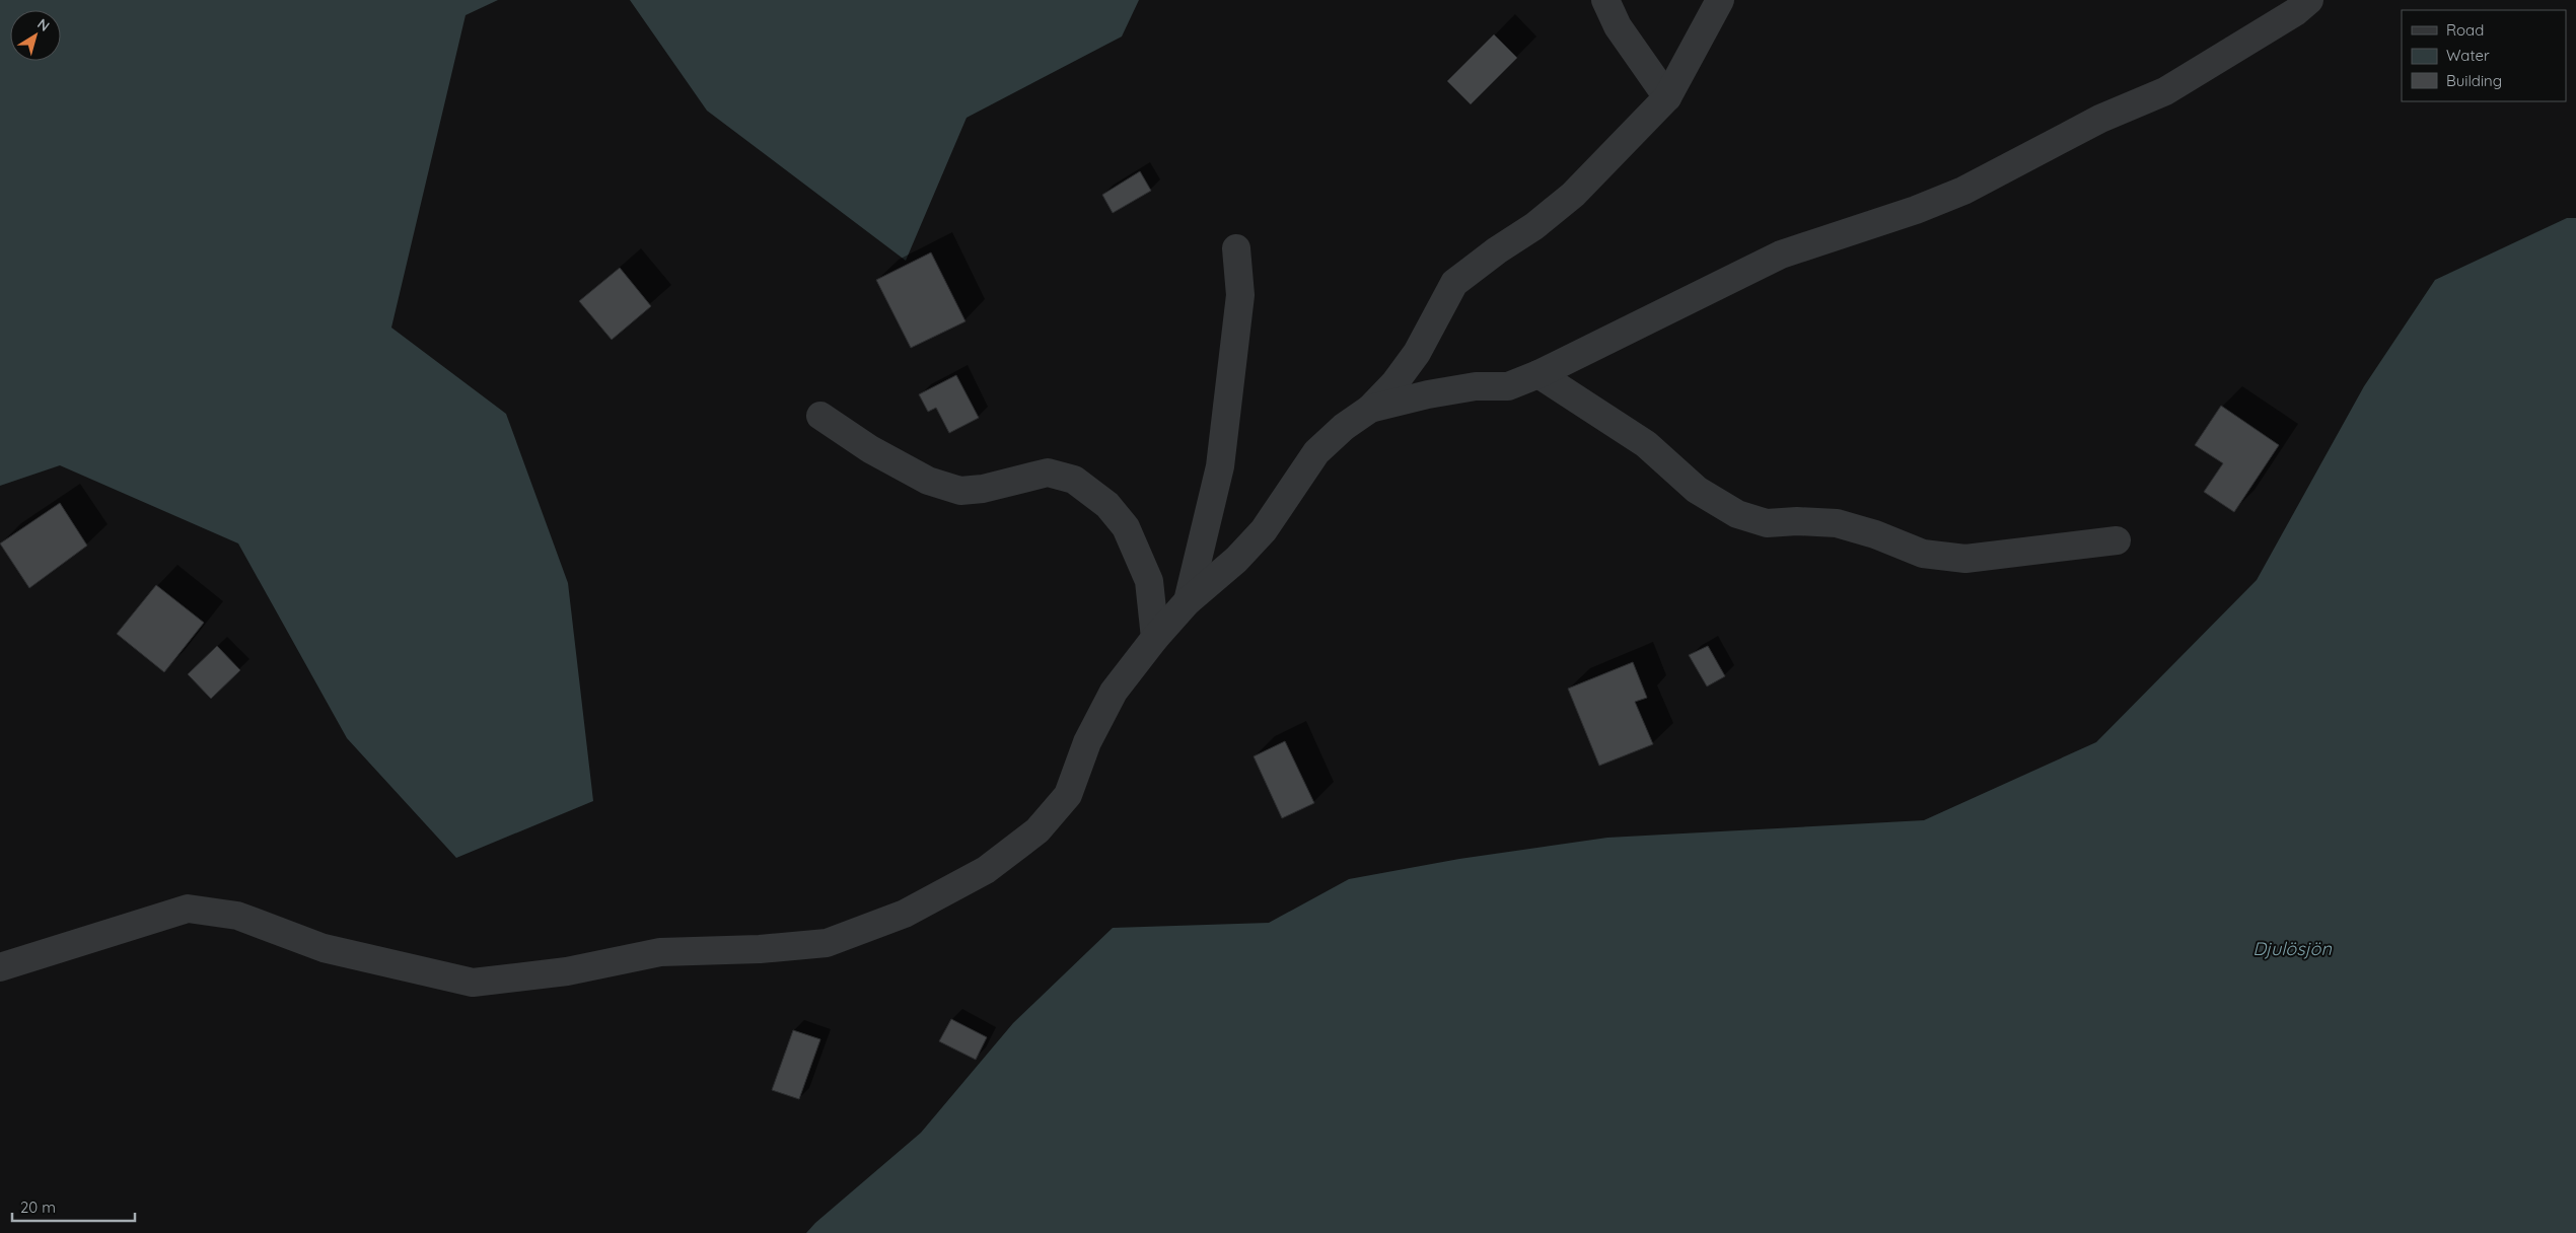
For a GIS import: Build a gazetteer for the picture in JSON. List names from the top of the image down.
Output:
{
  "water": ["Djulösjön"],
  "legend": ["Road", "Water", "Building"],
  "scale_bar": "20 m",
  "north": "top right"
}
